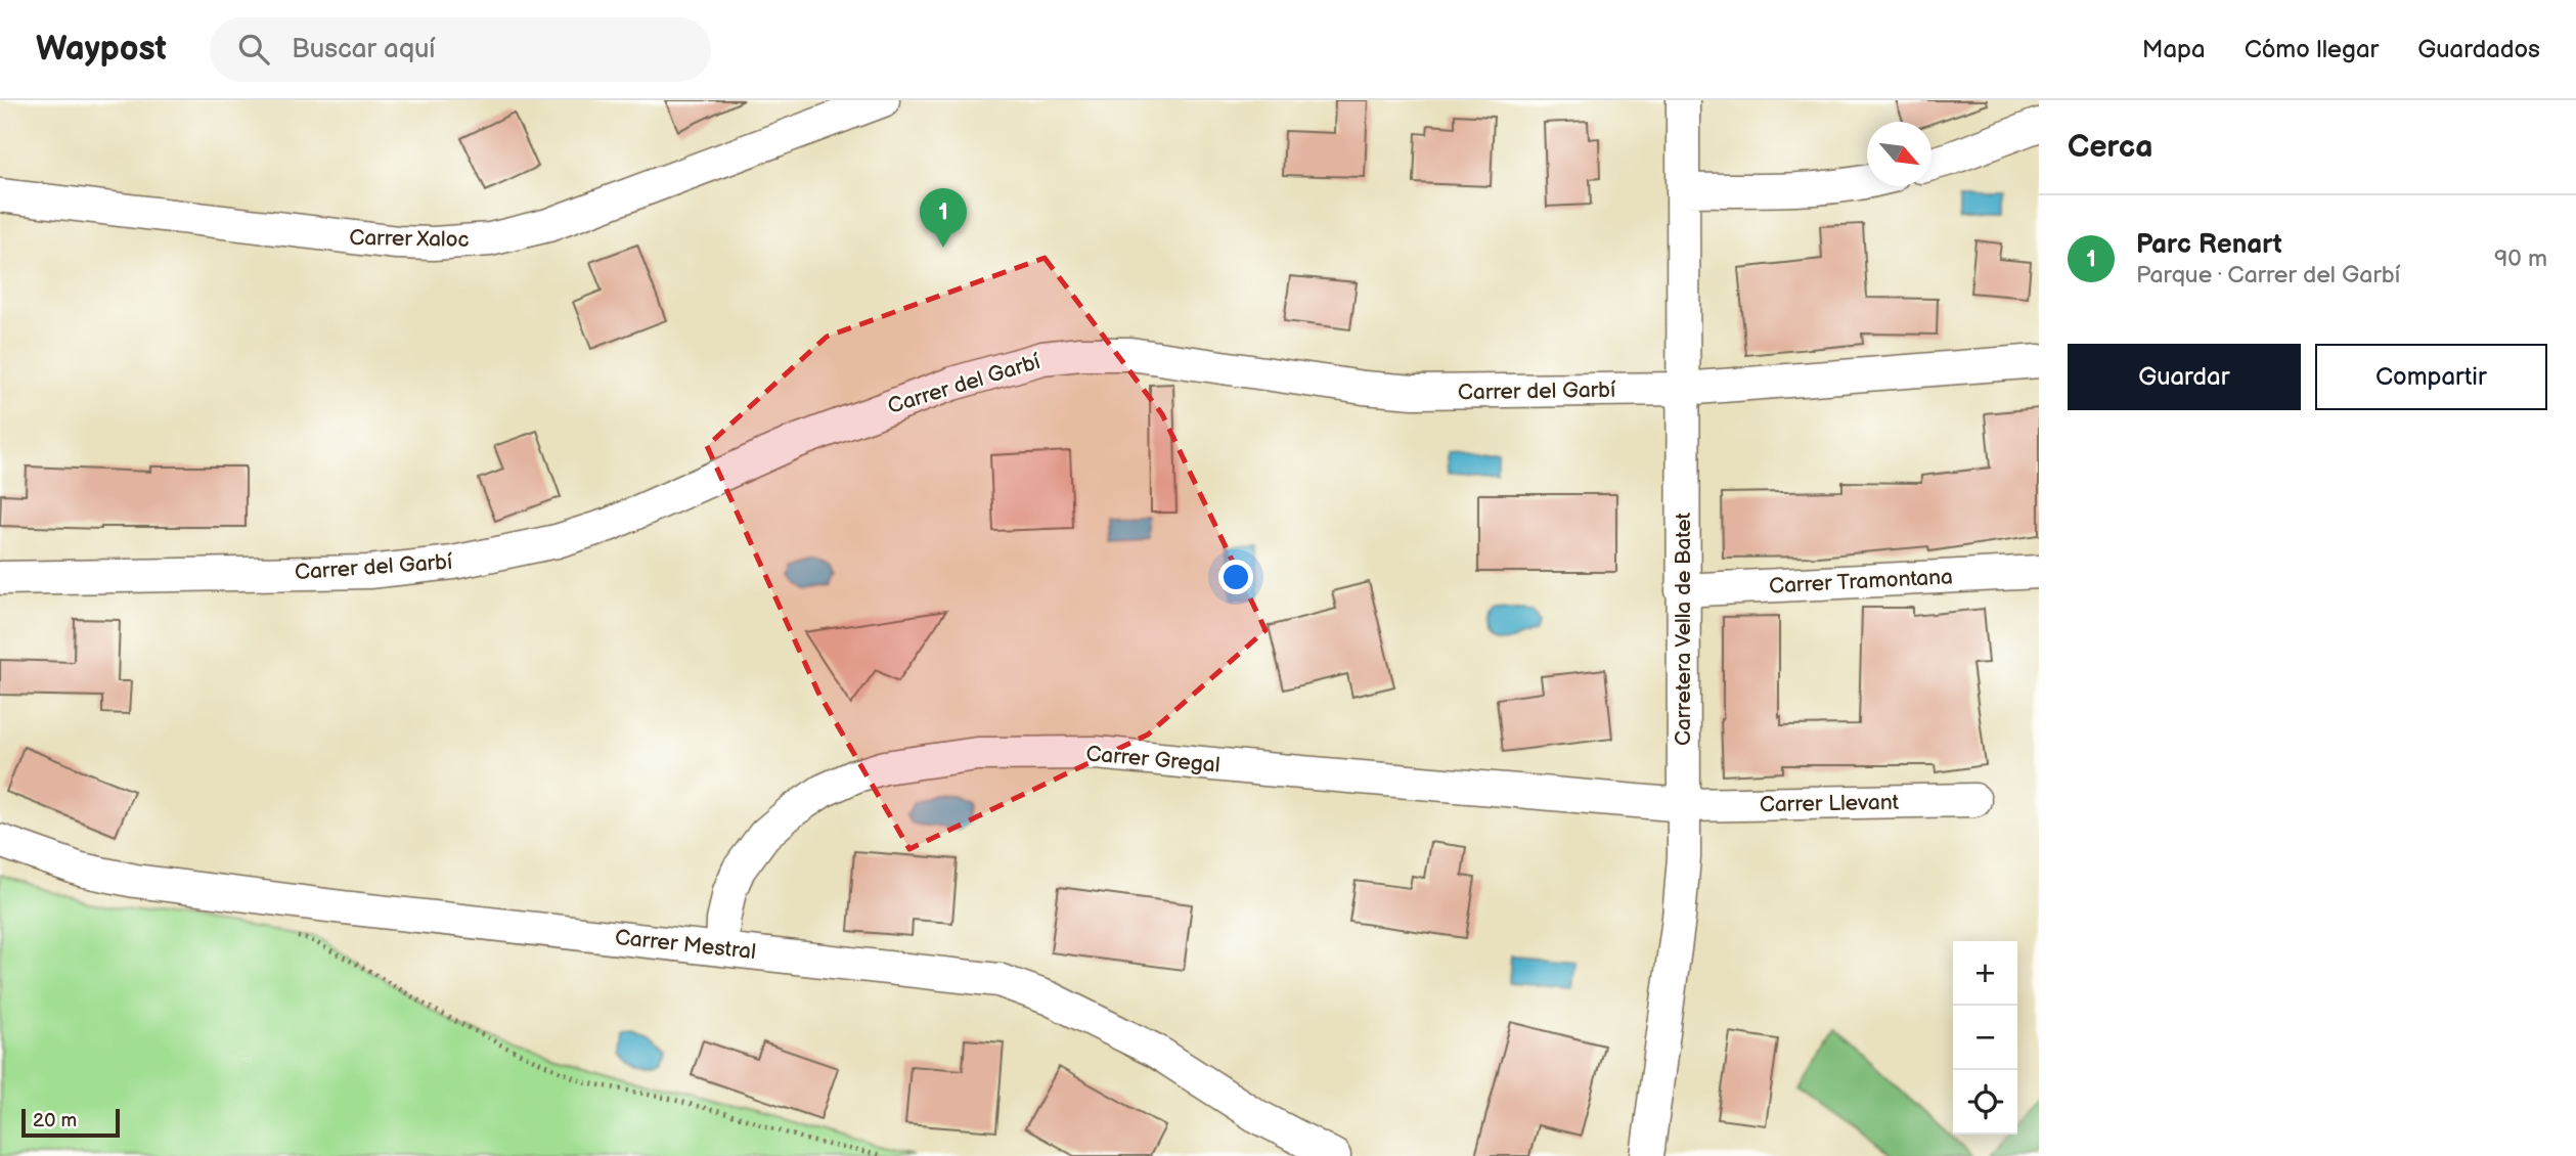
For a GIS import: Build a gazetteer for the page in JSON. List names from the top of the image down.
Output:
{
  "streets": {
    "street": [
      "Carrer Xaloc",
      "Carrer del Garbí",
      "Carrer Tramontana",
      "Carretera Vella de Batet",
      "Carrer Gregal",
      "Carrer Llevant",
      "Carrer Mestral"
    ]
  },
  "crossings": [
    ["Carrer del Garbí", "Carretera Vella de Batet"],
    ["Carrer Tramontana", "Carretera Vella de Batet"],
    ["Carretera Vella de Batet", "Carrer Gregal"],
    ["Carretera Vella de Batet", "Carrer Llevant"],
    ["Carrer Gregal", "Carrer Llevant"],
    ["Carrer Gregal", "Carrer Mestral"]
  ],
  "scale_bar": "20 m",
  "north": "bottom right",
  "page": {
    "header": "Waypost",
    "search": "Buscar aquí",
    "nav": ["Mapa", "Cómo llegar", "Guardados"],
    "heading": "Cerca",
    "pins": "1",
    "list": [
      {
        "mark": "1",
        "name": "Parc Renart",
        "note": "Parque · Carrer del Garbí",
        "value": "90 m"
      }
    ],
    "buttons": ["Guardar", "Compartir"],
    "map_buttons": ["+", "−"],
    "scale": "20 m"
  }
}
